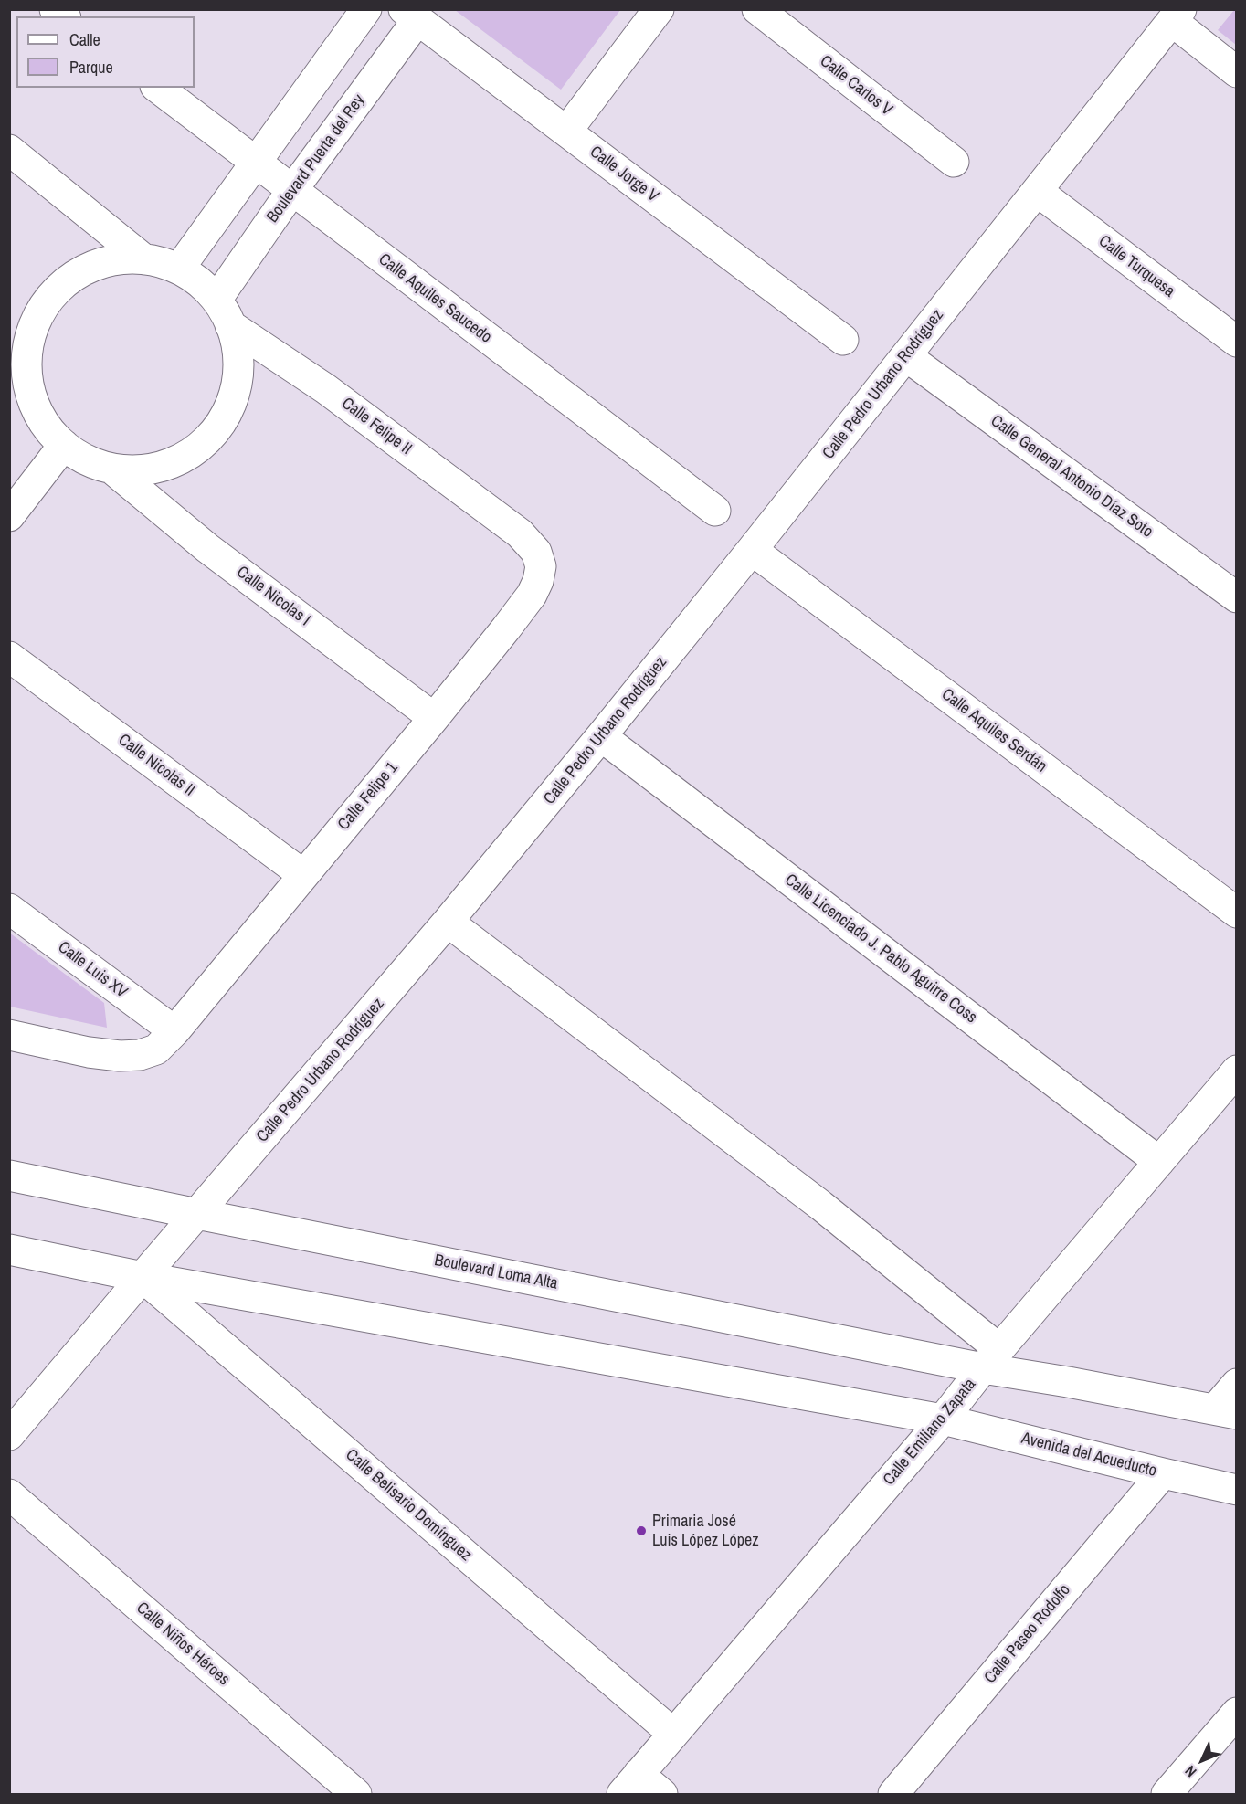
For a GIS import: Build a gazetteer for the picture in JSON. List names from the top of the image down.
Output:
{
  "streets": {
    "street": [
      "Calle Carlos V",
      "Boulevard Puerta del Rey",
      "Calle Jorge V",
      "Calle Turquesa",
      "Calle Aquiles Saucedo",
      "Calle Pedro Urbano Rodríguez",
      "Calle Felipe II",
      "Calle General Antonio Díaz Soto",
      "Calle Nicolás I",
      "Calle Aquiles Serdán",
      "Calle Nicolás II",
      "Calle Felipe 1",
      "Calle Licenciado J. Pablo Aguirre Coss",
      "Calle Luis XV",
      "Boulevard Loma Alta",
      "Calle Emiliano Zapata",
      "Avenida del Acueducto",
      "Calle Belisario Domínguez",
      "Calle Paseo Rodolfo",
      "Calle Niños Héroes"
    ]
  },
  "crossings": [
    ["Boulevard Puerta del Rey", "Calle Jorge V"],
    ["Boulevard Puerta del Rey", "Calle Aquiles Saucedo"],
    ["Calle Turquesa", "Calle Pedro Urbano Rodríguez"],
    ["Calle Pedro Urbano Rodríguez", "Calle General Antonio Díaz Soto"],
    ["Calle Pedro Urbano Rodríguez", "Calle Aquiles Serdán"],
    ["Calle Pedro Urbano Rodríguez", "Calle Licenciado J. Pablo Aguirre Coss"],
    ["Calle Pedro Urbano Rodríguez", "Boulevard Loma Alta"],
    ["Calle Pedro Urbano Rodríguez", "Calle Belisario Domínguez"],
    ["Calle Felipe II", "Calle Felipe 1"],
    ["Calle Nicolás I", "Calle Felipe 1"],
    ["Calle Nicolás II", "Calle Felipe 1"],
    ["Calle Felipe 1", "Calle Luis XV"],
    ["Calle Licenciado J. Pablo Aguirre Coss", "Calle Emiliano Zapata"],
    ["Boulevard Loma Alta", "Calle Emiliano Zapata"],
    ["Calle Emiliano Zapata", "Avenida del Acueducto"],
    ["Calle Emiliano Zapata", "Calle Belisario Domínguez"],
    ["Avenida del Acueducto", "Calle Paseo Rodolfo"]
  ],
  "places": ["Primaria José Luis López López"],
  "legend": ["Calle", "Parque"],
  "north": "bottom left"
}
